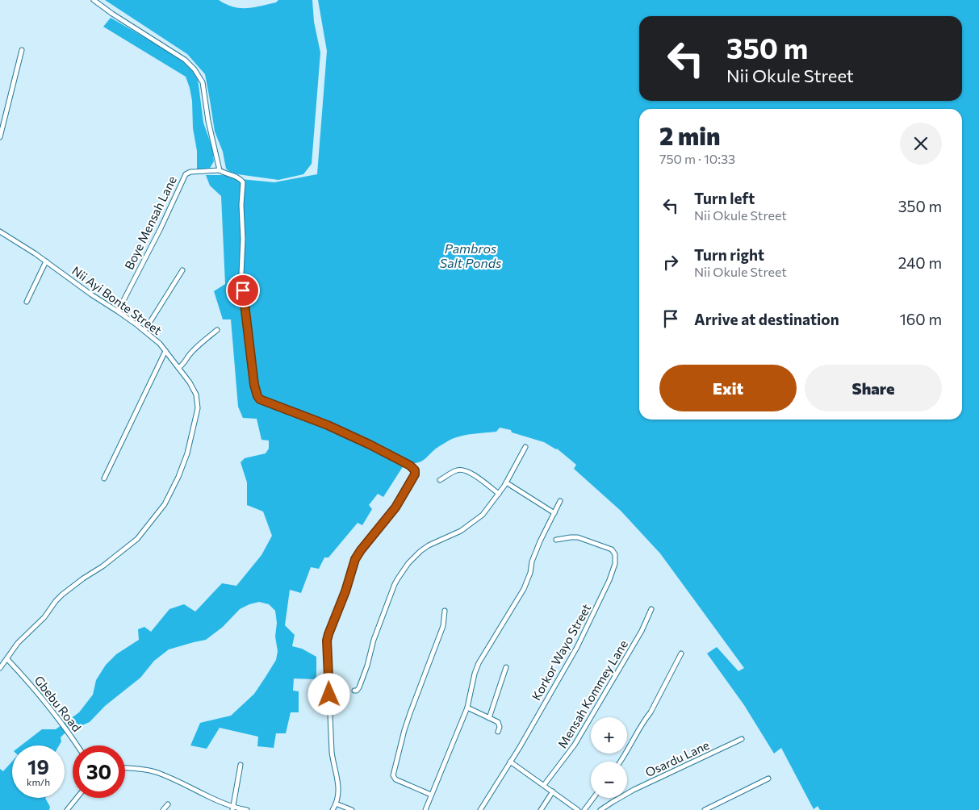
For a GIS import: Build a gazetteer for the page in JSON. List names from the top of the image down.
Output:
{
  "streets": {
    "street": [
      "Boye Mensah Lane",
      "Nii Ayi Bonte Street",
      "Korkor Wayo Street",
      "Mensah Kommey Lane",
      "Gbebu Road",
      "Osardu Lane"
    ]
  },
  "crossings": [
    ["Boye Mensah Lane", "Nii Ayi Bonte Street"],
    ["Nii Ayi Bonte Street", "Gbebu Road"]
  ],
  "water": ["Pambros Salt Ponds"],
  "page": {
    "turn": ["350 m", "Nii Okule Street"],
    "heading": ["2 min", "750 m · 10:33"],
    "list": [
      {
        "name": "Turn left",
        "note": "Nii Okule Street",
        "value": "350 m"
      },
      {
        "name": "Turn right",
        "note": "Nii Okule Street",
        "value": "240 m"
      },
      {
        "name": "Arrive at destination",
        "value": "160 m"
      }
    ],
    "buttons": ["Exit", "Share"],
    "map_buttons": ["+", "−"],
    "speed": "19 km/h",
    "limit": "30"
  }
}
